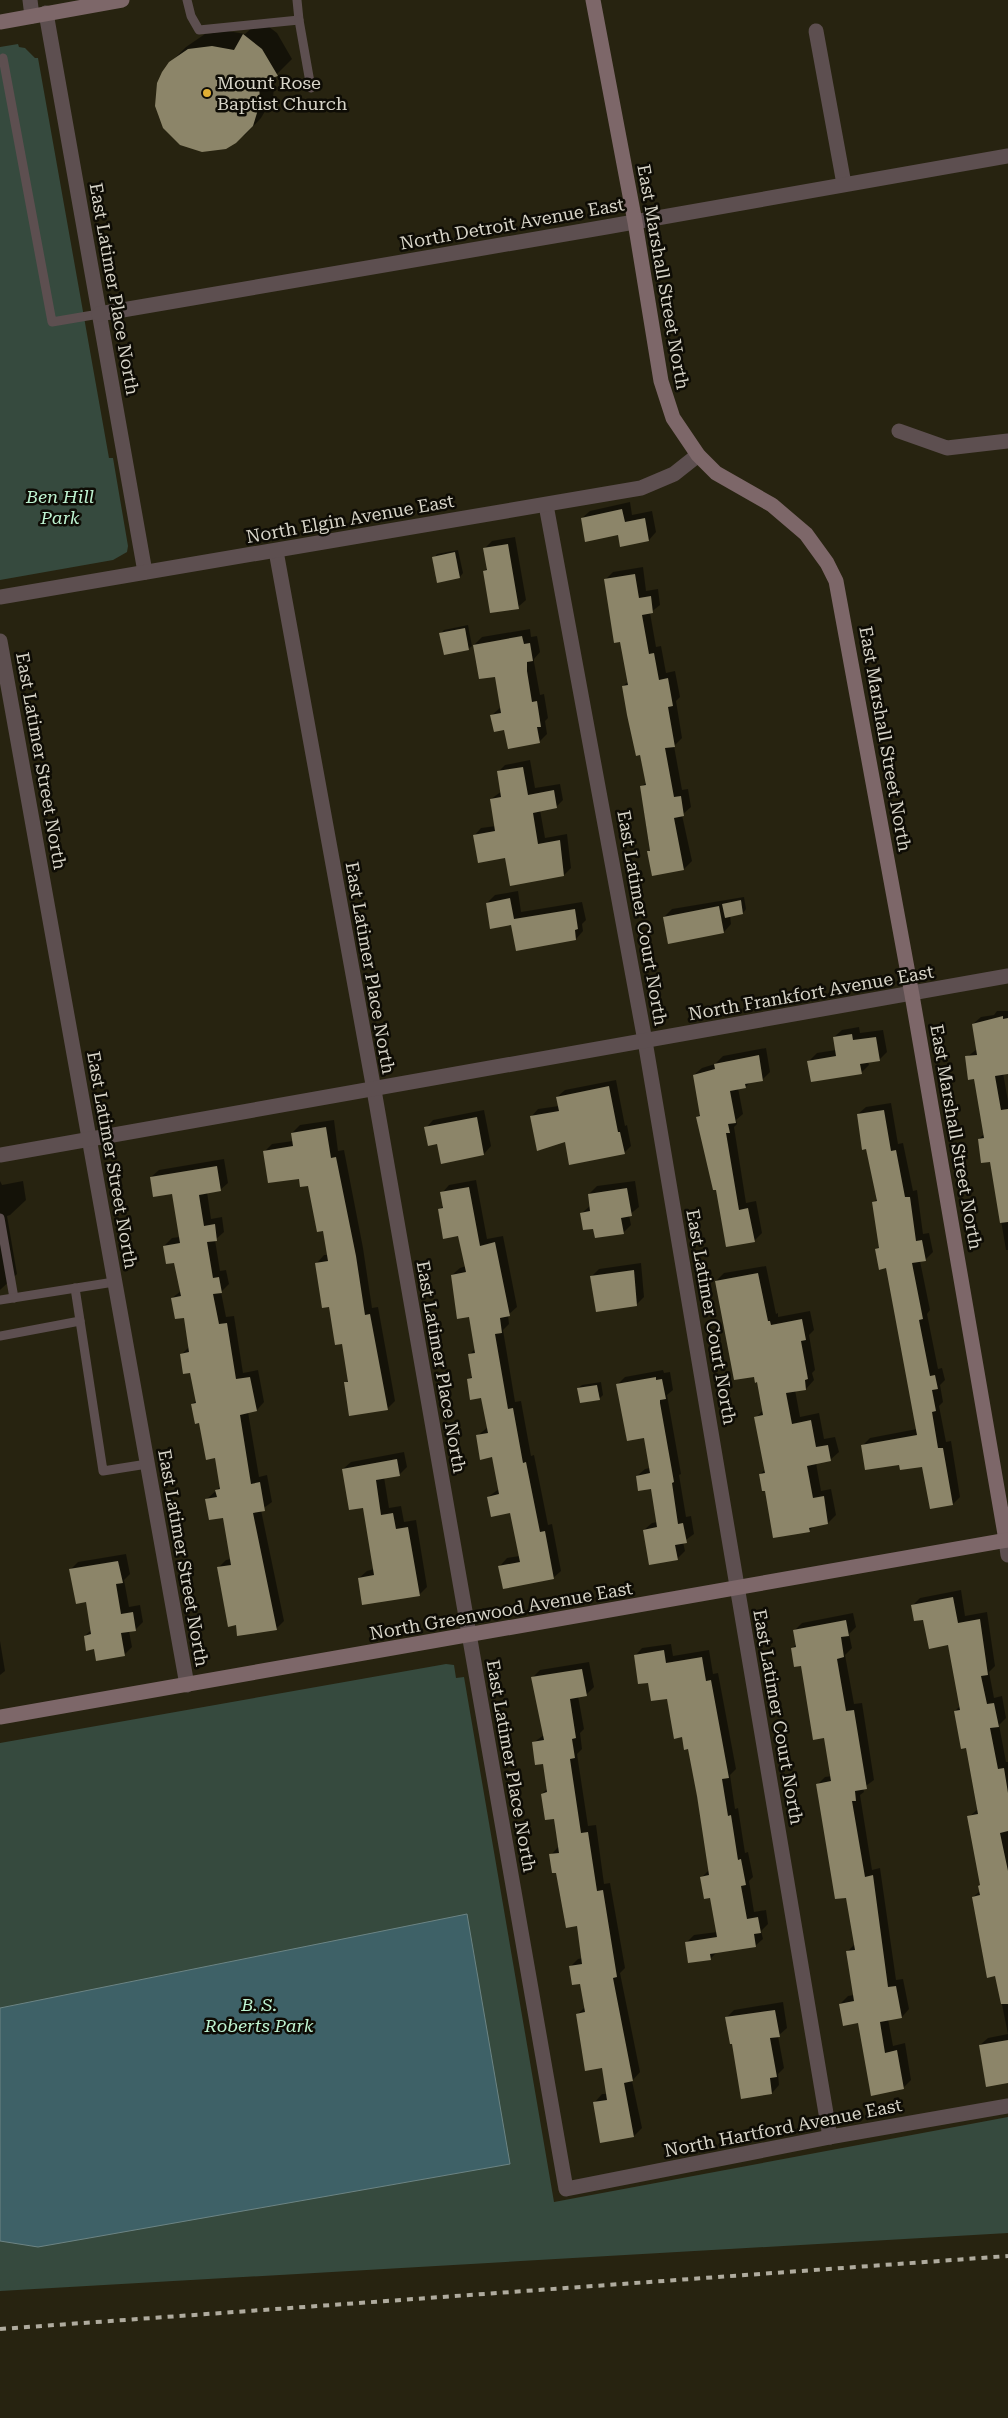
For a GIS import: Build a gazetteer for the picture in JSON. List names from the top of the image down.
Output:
{
  "streets": {
    "street": [
      "North Detroit Avenue East",
      "East Marshall Street North",
      "East Latimer Place North",
      "North Elgin Avenue East",
      "East Latimer Street North",
      "East Latimer Court North",
      "North Frankfort Avenue East",
      "North Greenwood Avenue East",
      "North Hartford Avenue East"
    ]
  },
  "crossings": [
    ["North Detroit Avenue East", "East Marshall Street North"],
    ["North Detroit Avenue East", "East Latimer Place North"],
    ["East Marshall Street North", "North Elgin Avenue East"],
    ["East Marshall Street North", "North Frankfort Avenue East"],
    ["East Marshall Street North", "North Greenwood Avenue East"],
    ["East Latimer Place North", "North Elgin Avenue East"],
    ["East Latimer Place North", "North Frankfort Avenue East"],
    ["East Latimer Place North", "North Greenwood Avenue East"],
    ["East Latimer Place North", "North Hartford Avenue East"],
    ["North Elgin Avenue East", "East Latimer Court North"],
    ["East Latimer Street North", "North Frankfort Avenue East"],
    ["East Latimer Street North", "North Greenwood Avenue East"],
    ["East Latimer Court North", "North Frankfort Avenue East"],
    ["East Latimer Court North", "North Greenwood Avenue East"],
    ["East Latimer Court North", "North Hartford Avenue East"]
  ],
  "parks": ["Ben Hill Park", "B. S. Roberts Park"],
  "places": ["Mount Rose Baptist Church"]
}
